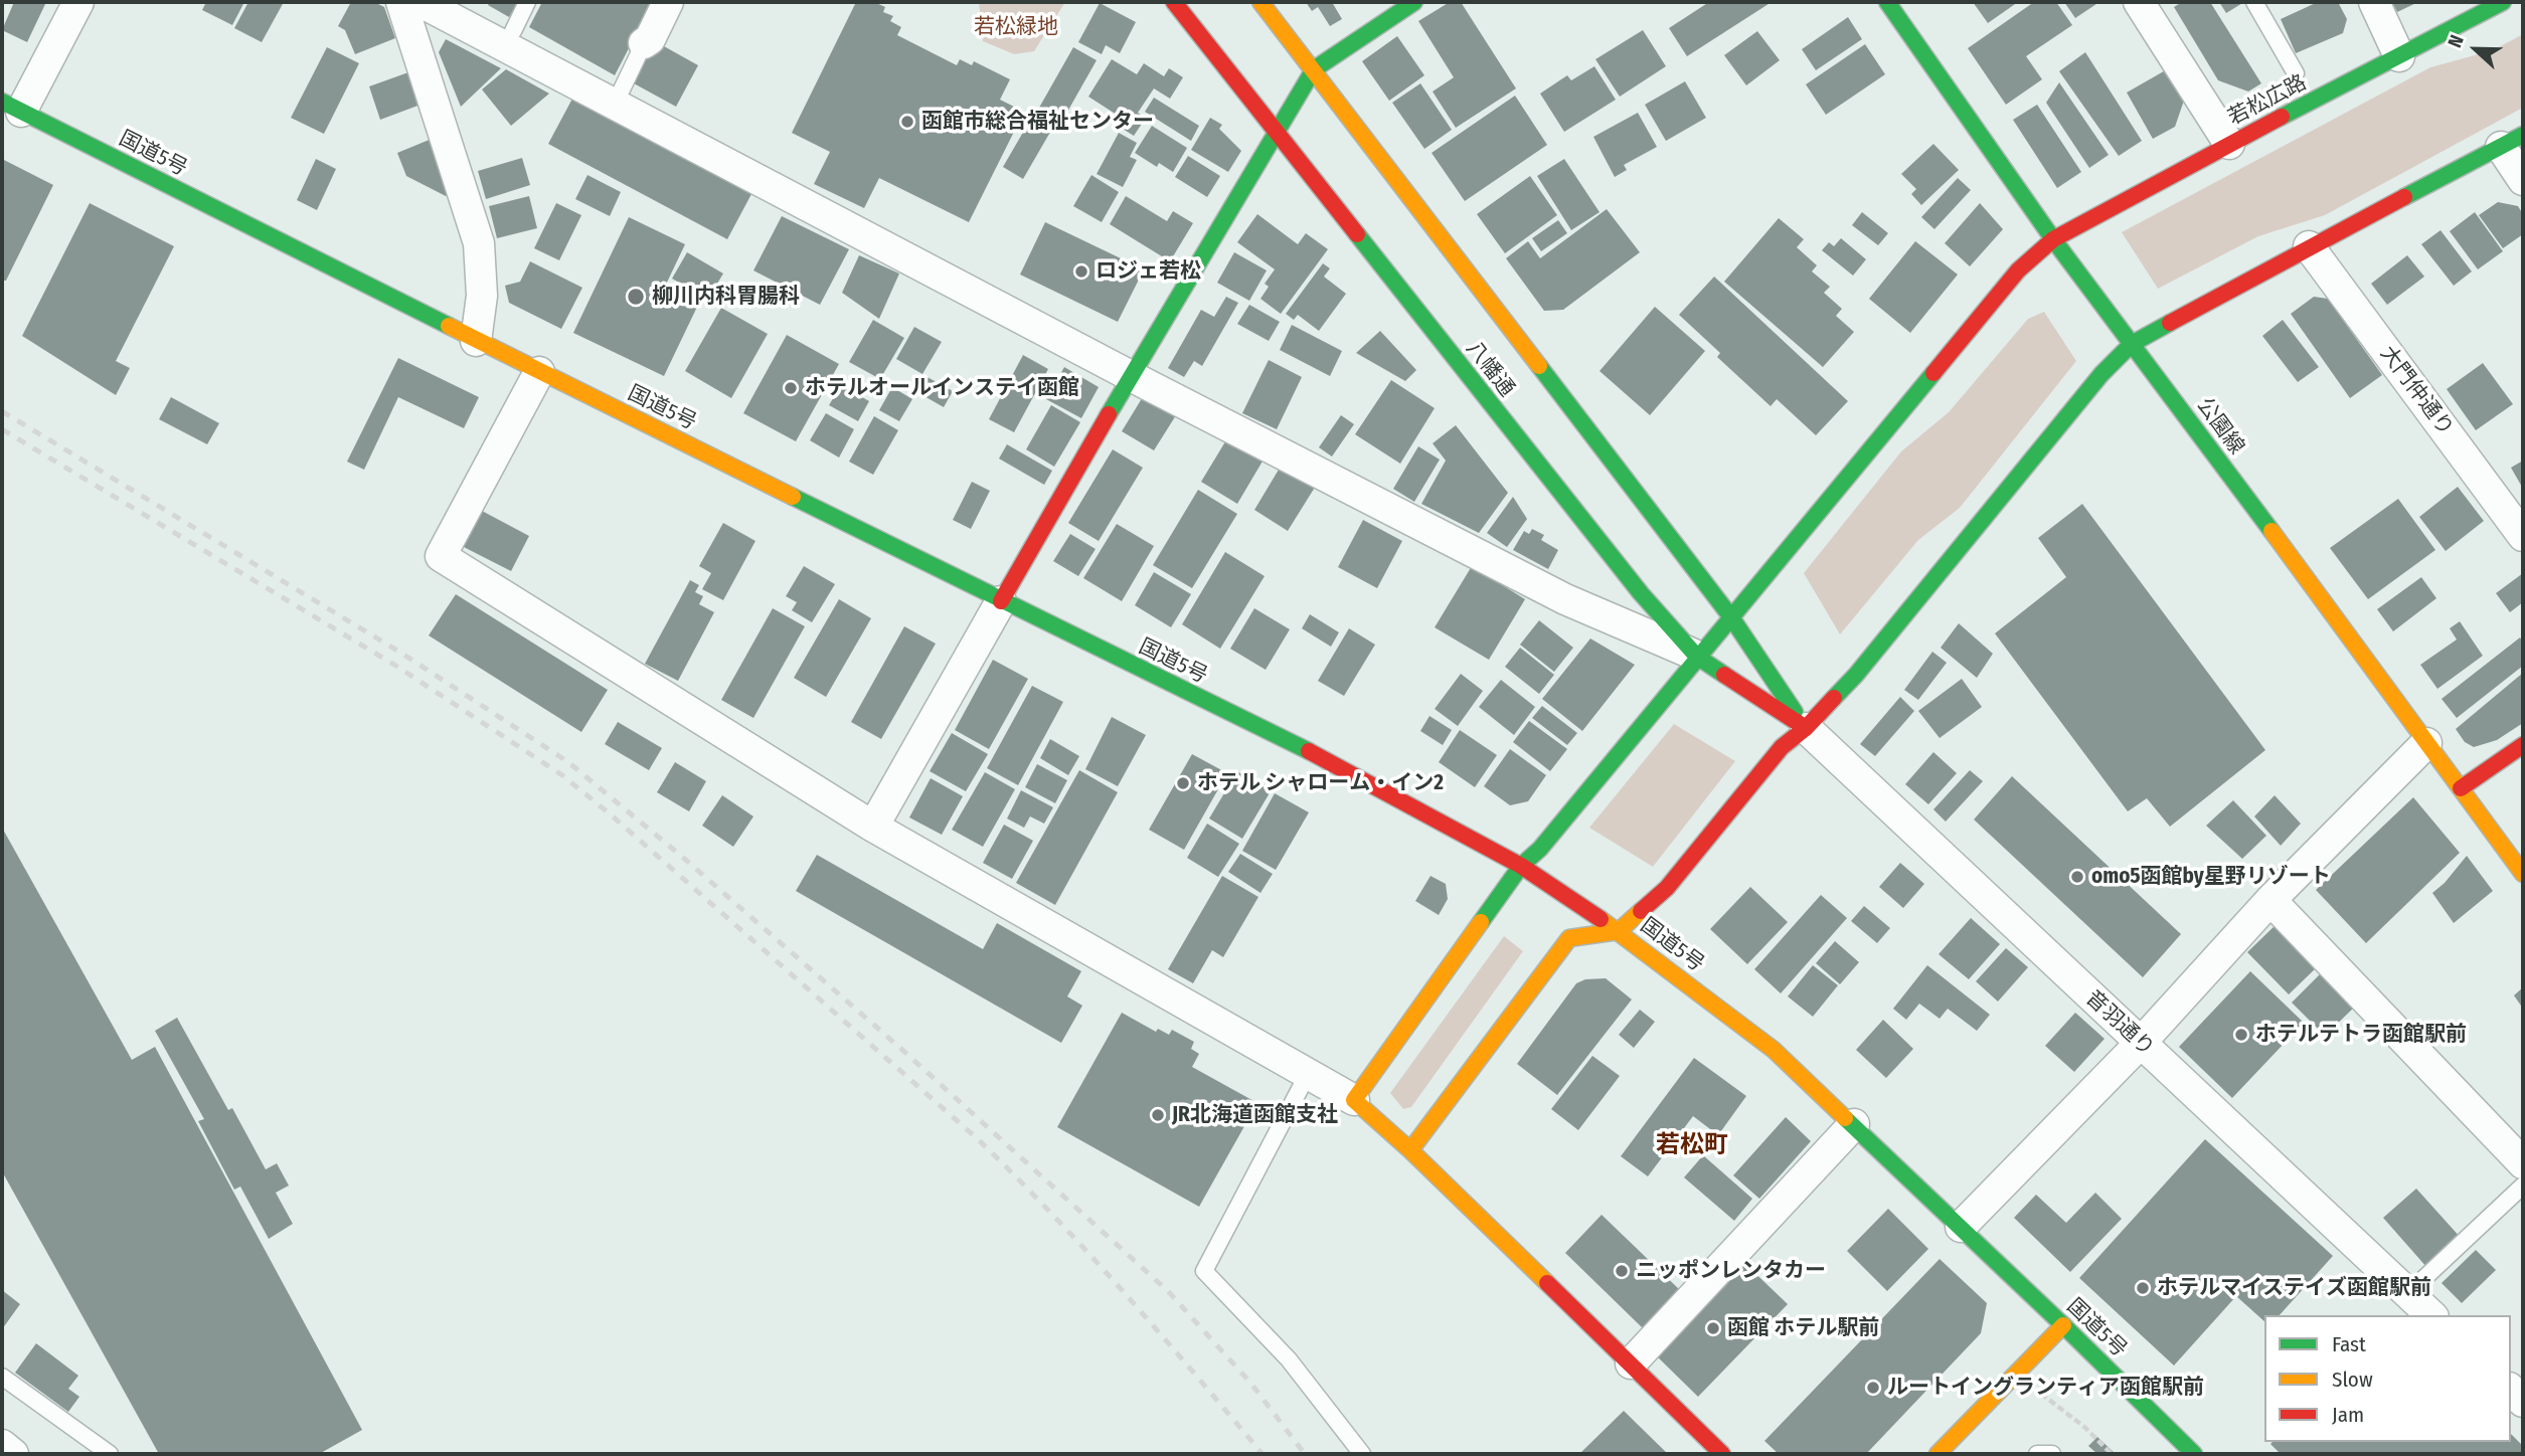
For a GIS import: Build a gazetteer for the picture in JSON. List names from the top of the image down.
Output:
{
  "streets": {
    "main road": [
      "若松広路",
      "国道5号",
      "八幡通",
      "公園線"
    ],
    "street": ["大門仲通り", "音羽通り"]
  },
  "crossings": [
    ["若松広路", "国道5号"],
    ["若松広路", "八幡通"],
    ["若松広路", "公園線"],
    ["八幡通", "音羽通り"]
  ],
  "districts": ["若松町"],
  "parks": ["若松緑地"],
  "places": [
    "函館市総合福祉センター",
    "ロジェ若松",
    "柳川内科胃腸科",
    "ホテルオールインステイ函館",
    "ホテル シャローム・イン2",
    "omo5函館by星野リゾート",
    "ホテルテトラ函館駅前",
    "JR北海道函館支社",
    "ニッポンレンタカー",
    "ホテルマイステイズ函館駅前",
    "函館 ホテル駅前",
    "ルートイングランティア函館駅前"
  ],
  "legend": ["Fast", "Slow", "Jam"],
  "north": "left"
}
